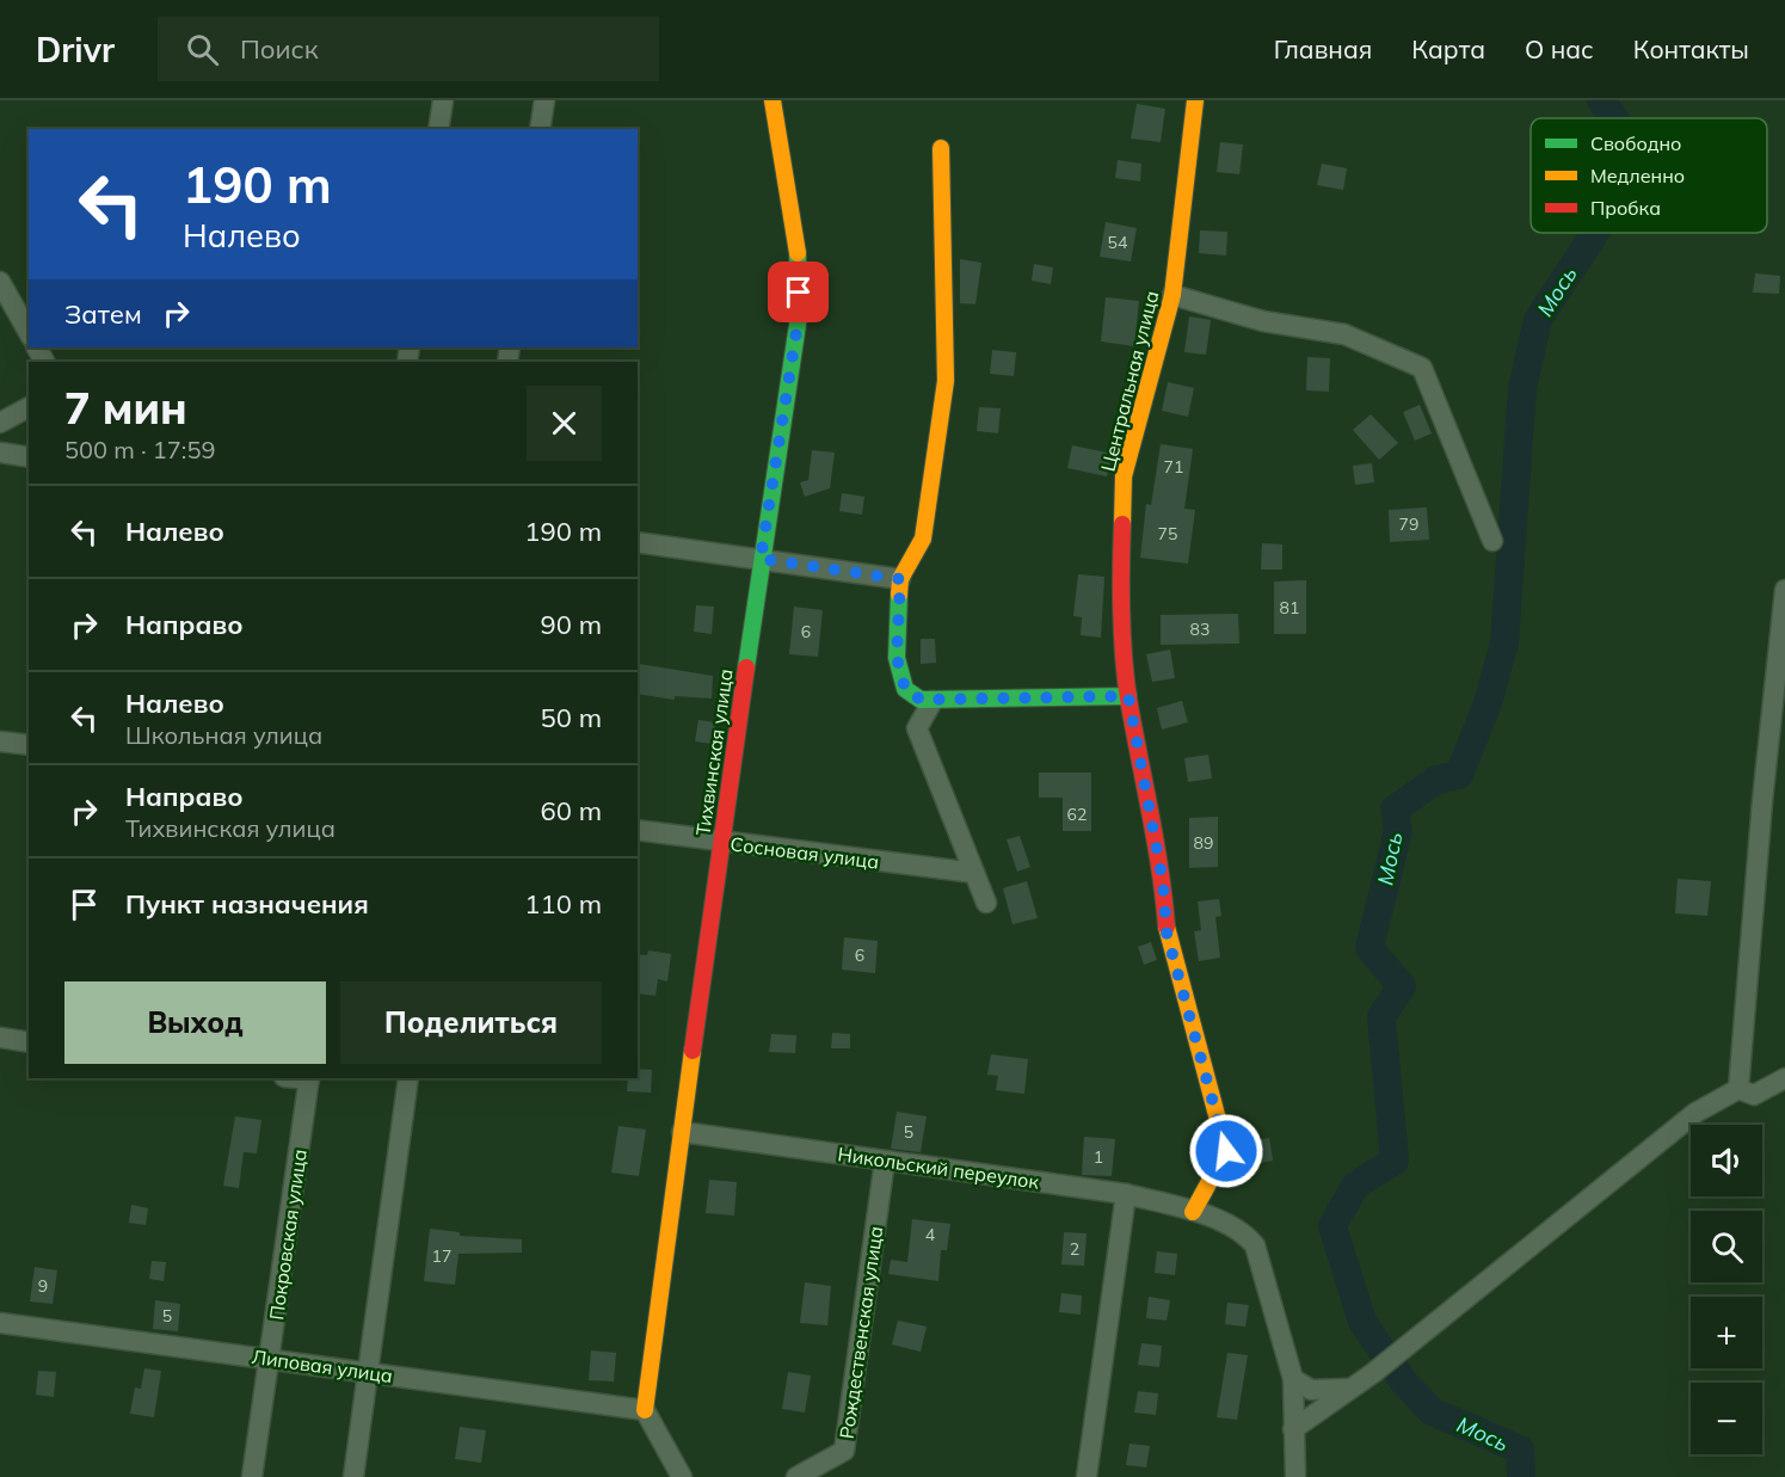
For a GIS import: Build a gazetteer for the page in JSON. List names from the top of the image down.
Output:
{
  "streets": {
    "street": [
      "Центральная улица",
      "Тихвинская улица",
      "Сосновая улица",
      "Никольский переулок",
      "Покровская улица",
      "Рождественская улица",
      "Липовая улица"
    ]
  },
  "crossings": [
    ["Центральная улица", "Никольский переулок"],
    ["Тихвинская улица", "Сосновая улица"],
    ["Тихвинская улица", "Никольский переулок"],
    ["Тихвинская улица", "Липовая улица"],
    ["Никольский переулок", "Рождественская улица"],
    ["Покровская улица", "Липовая улица"]
  ],
  "water": ["Мось"],
  "house_numbers": [
    "54",
    "71",
    "79",
    "75",
    "81",
    "83",
    "6",
    "62",
    "89",
    "6",
    "5",
    "1",
    "4",
    "2",
    "17",
    "9",
    "5"
  ],
  "legend": ["Свободно", "Медленно", "Пробка"],
  "page": {
    "header": "Drivr",
    "search": "Поиск",
    "nav": [
      "Главная",
      "Карта",
      "О нас",
      "Контакты"
    ],
    "turn": ["190 m", "Налево"],
    "then": "Затем",
    "heading": ["7 мин", "500 m · 17:59"],
    "list": [
      {
        "name": "Налево",
        "value": "190 m"
      },
      {
        "name": "Направо",
        "value": "90 m"
      },
      {
        "name": "Налево",
        "note": "Школьная улица",
        "value": "50 m"
      },
      {
        "name": "Направо",
        "note": "Тихвинская улица",
        "value": "60 m"
      },
      {
        "name": "Пункт назначения",
        "value": "110 m"
      }
    ],
    "buttons": ["Выход", "Поделиться"],
    "map_buttons": ["+", "−"]
  }
}
